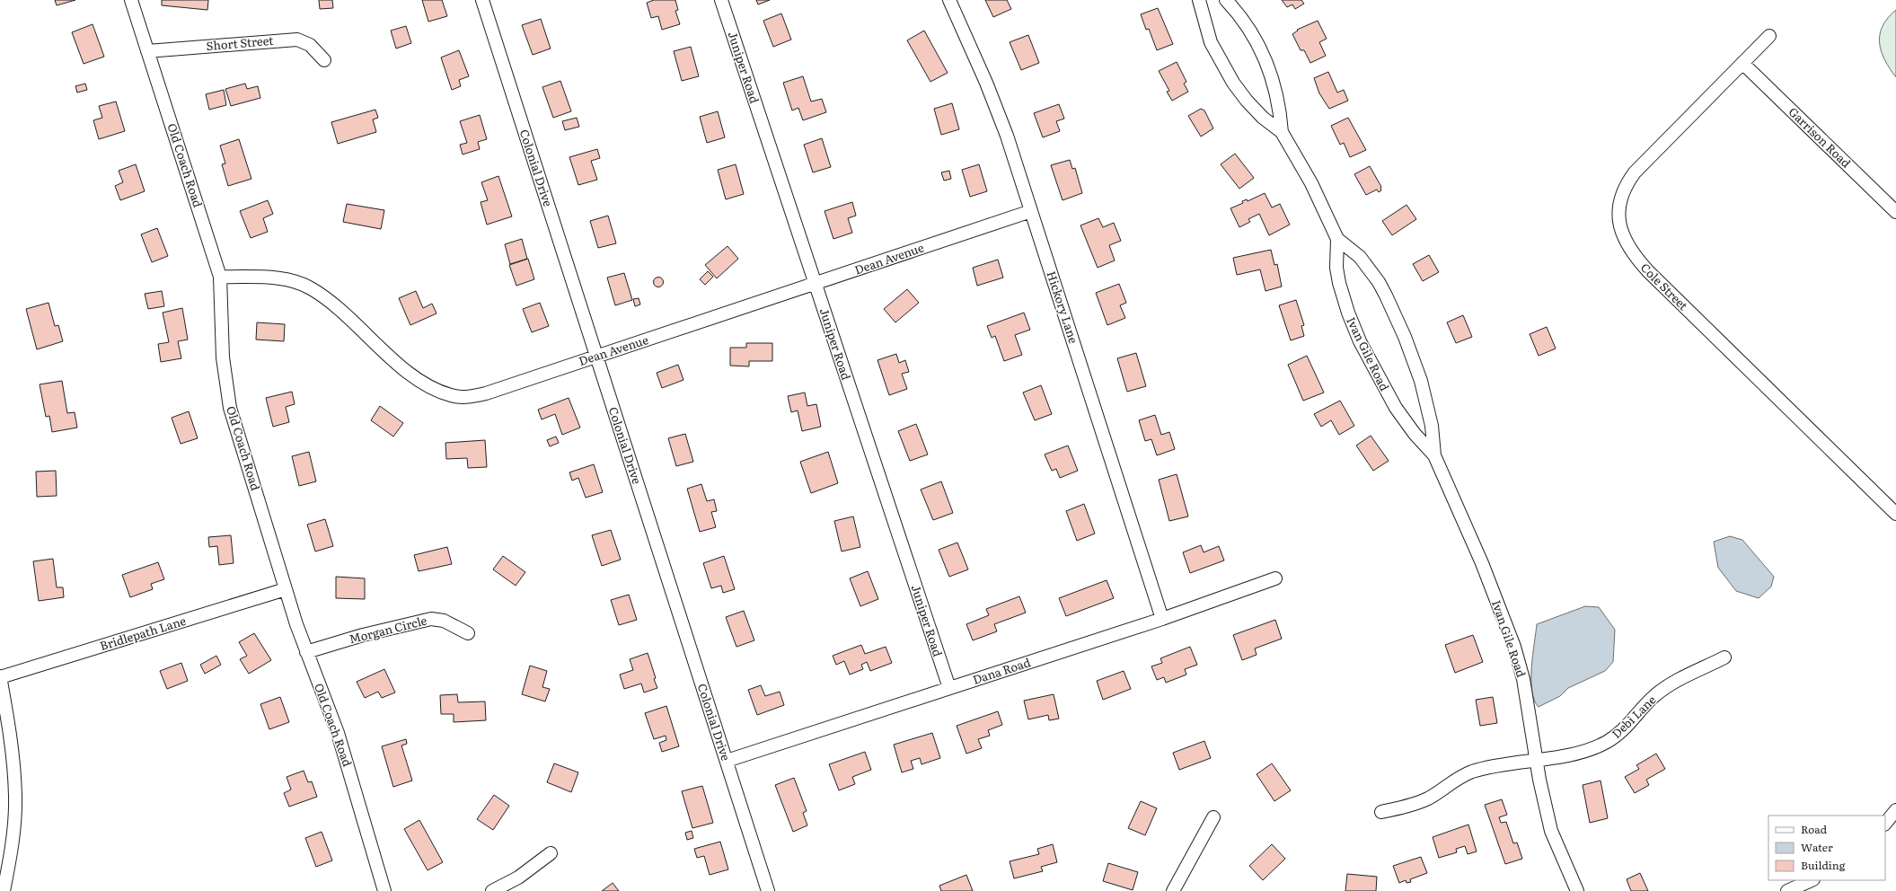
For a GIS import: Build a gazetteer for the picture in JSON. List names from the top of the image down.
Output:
{
  "streets": {
    "street": [
      "Short Street",
      "Juniper Road",
      "Garrison Road",
      "Old Coach Road",
      "Colonial Drive",
      "Dean Avenue",
      "Cole Street",
      "Hickory Lane",
      "Ivan Gile Road",
      "Morgan Circle",
      "Bridlepath Lane",
      "Dana Road",
      "Debi Lane"
    ]
  },
  "crossings": [
    ["Short Street", "Old Coach Road"],
    ["Juniper Road", "Dean Avenue"],
    ["Juniper Road", "Dana Road"],
    ["Garrison Road", "Cole Street"],
    ["Old Coach Road", "Dean Avenue"],
    ["Old Coach Road", "Morgan Circle"],
    ["Old Coach Road", "Bridlepath Lane"],
    ["Colonial Drive", "Dean Avenue"],
    ["Colonial Drive", "Dana Road"],
    ["Dean Avenue", "Hickory Lane"],
    ["Hickory Lane", "Dana Road"],
    ["Ivan Gile Road", "Debi Lane"]
  ],
  "legend": ["Road", "Water", "Building"]
}
